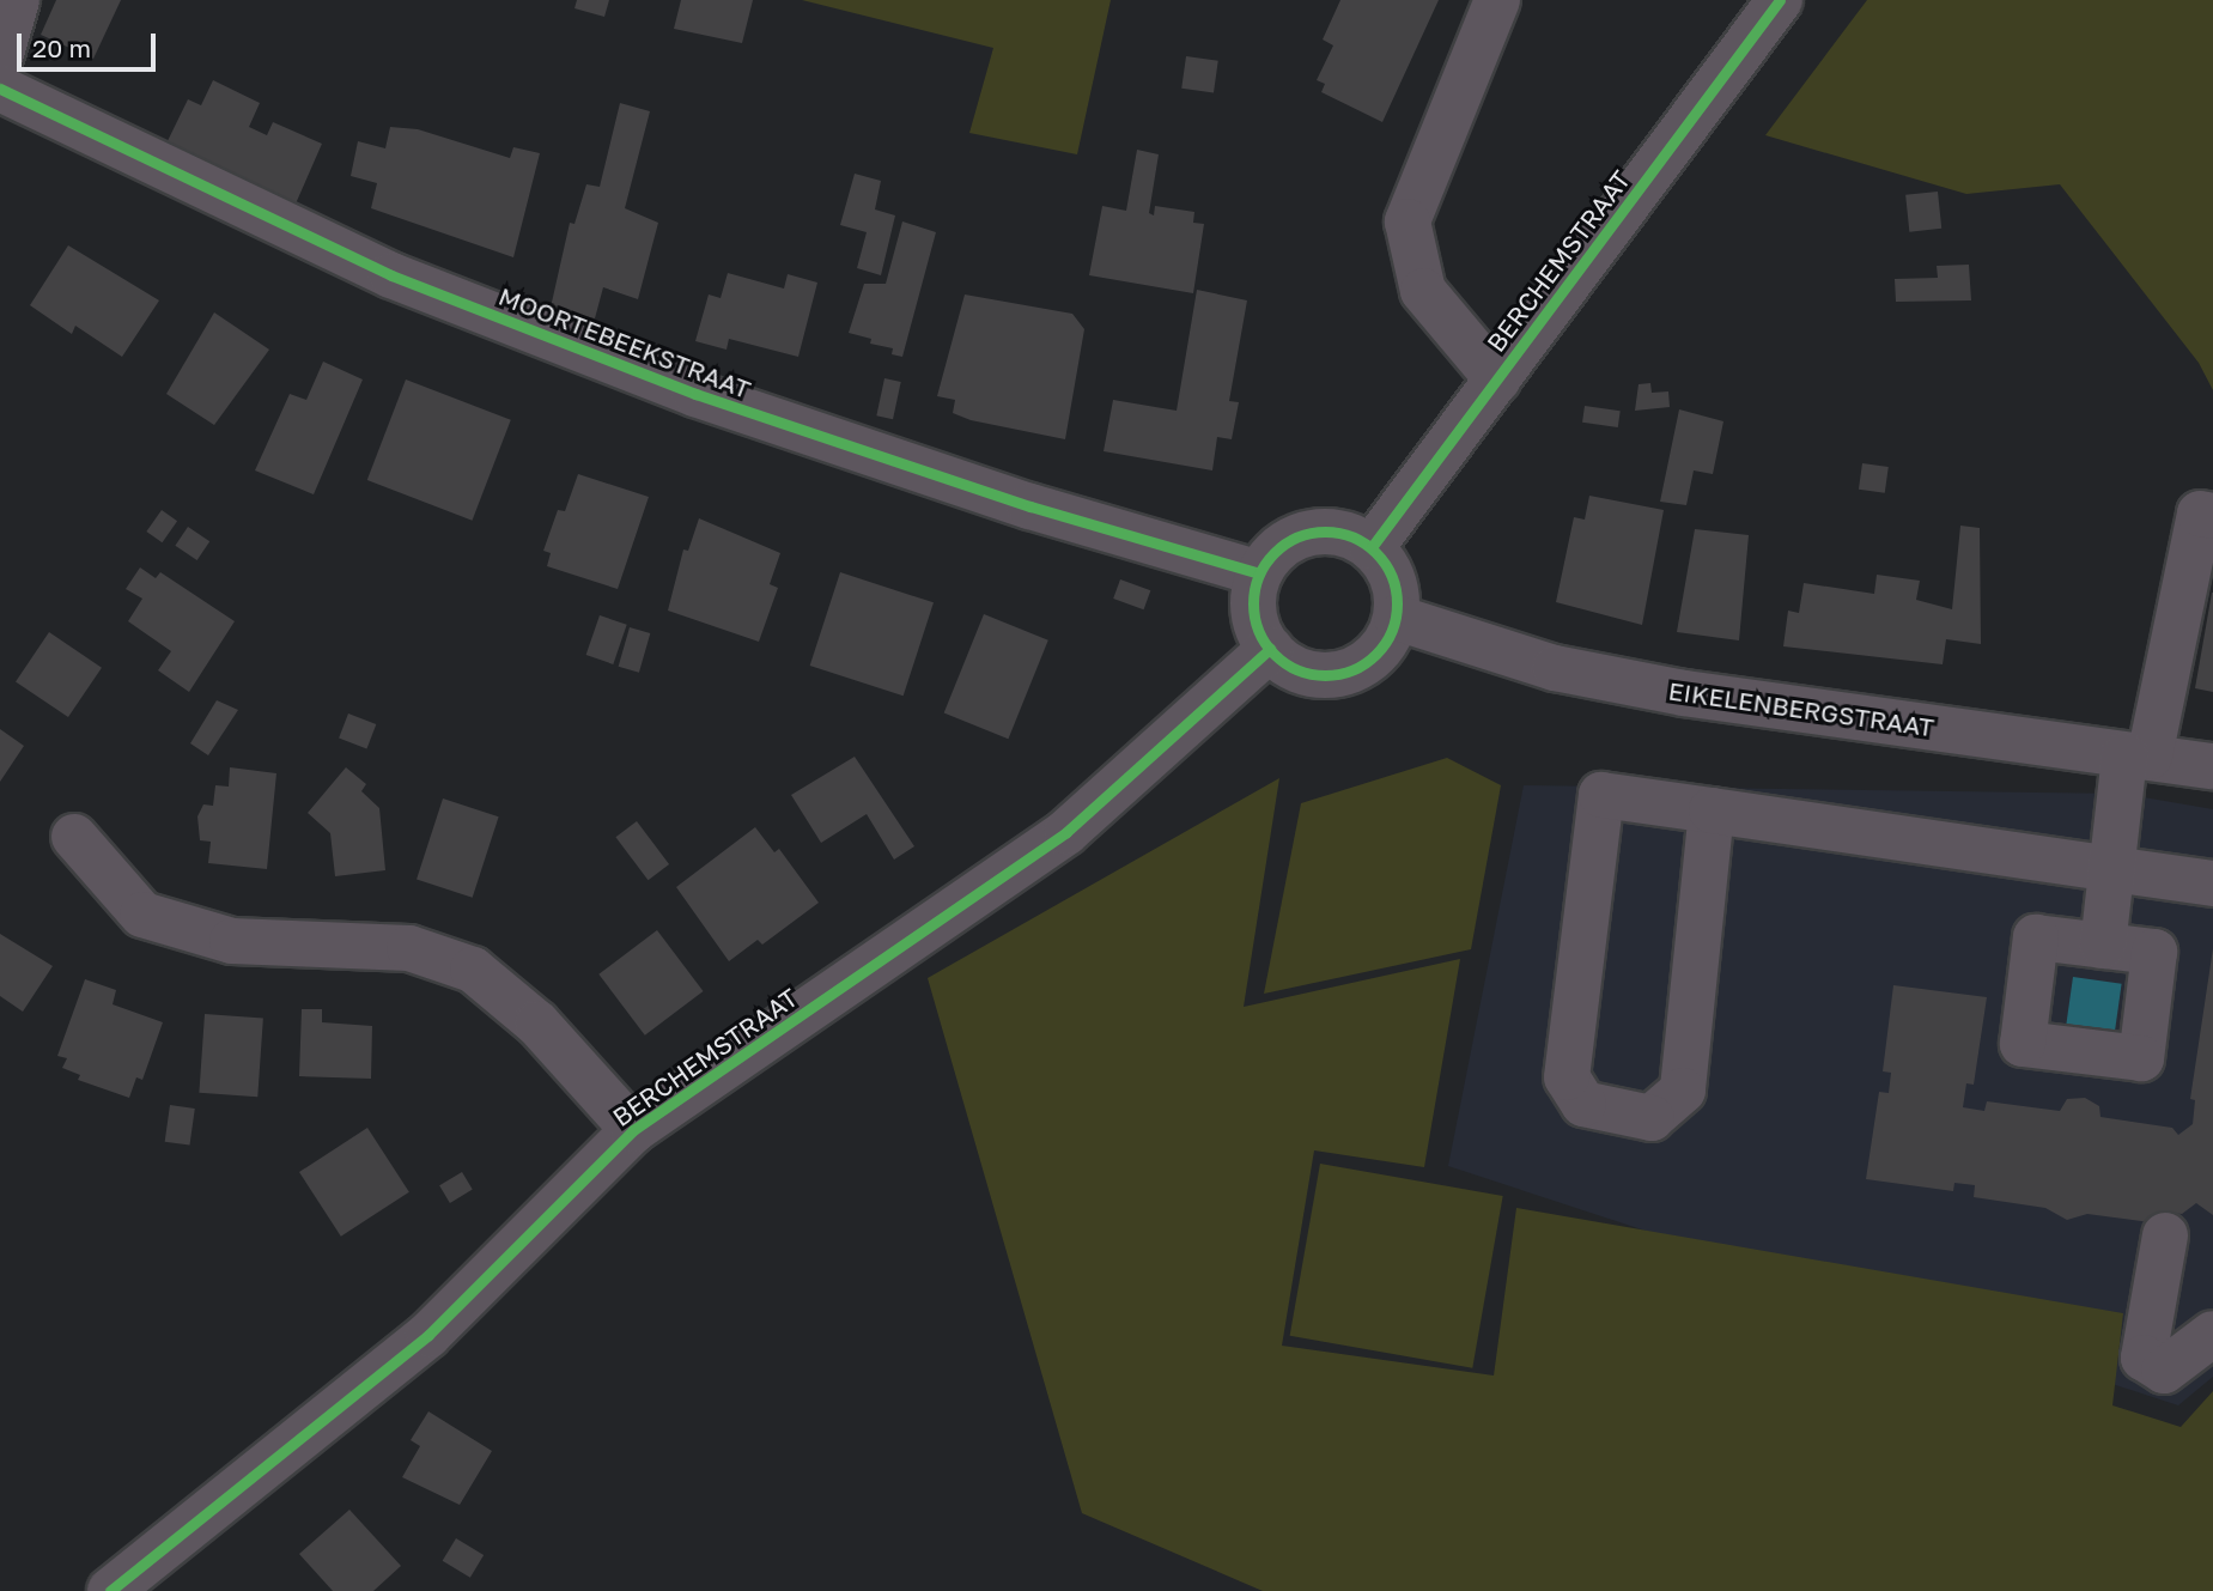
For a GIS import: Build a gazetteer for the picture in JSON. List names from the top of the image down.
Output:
{
  "streets": {
    "street": ["BERCHEMSTRAAT", "MOORTEBEEKSTRAAT", "EIKELENBERGSTRAAT"]
  },
  "crossings": [
    ["BERCHEMSTRAAT", "MOORTEBEEKSTRAAT"],
    ["BERCHEMSTRAAT", "EIKELENBERGSTRAAT"],
    ["MOORTEBEEKSTRAAT", "EIKELENBERGSTRAAT"]
  ],
  "scale_bar": "20 m"
}
